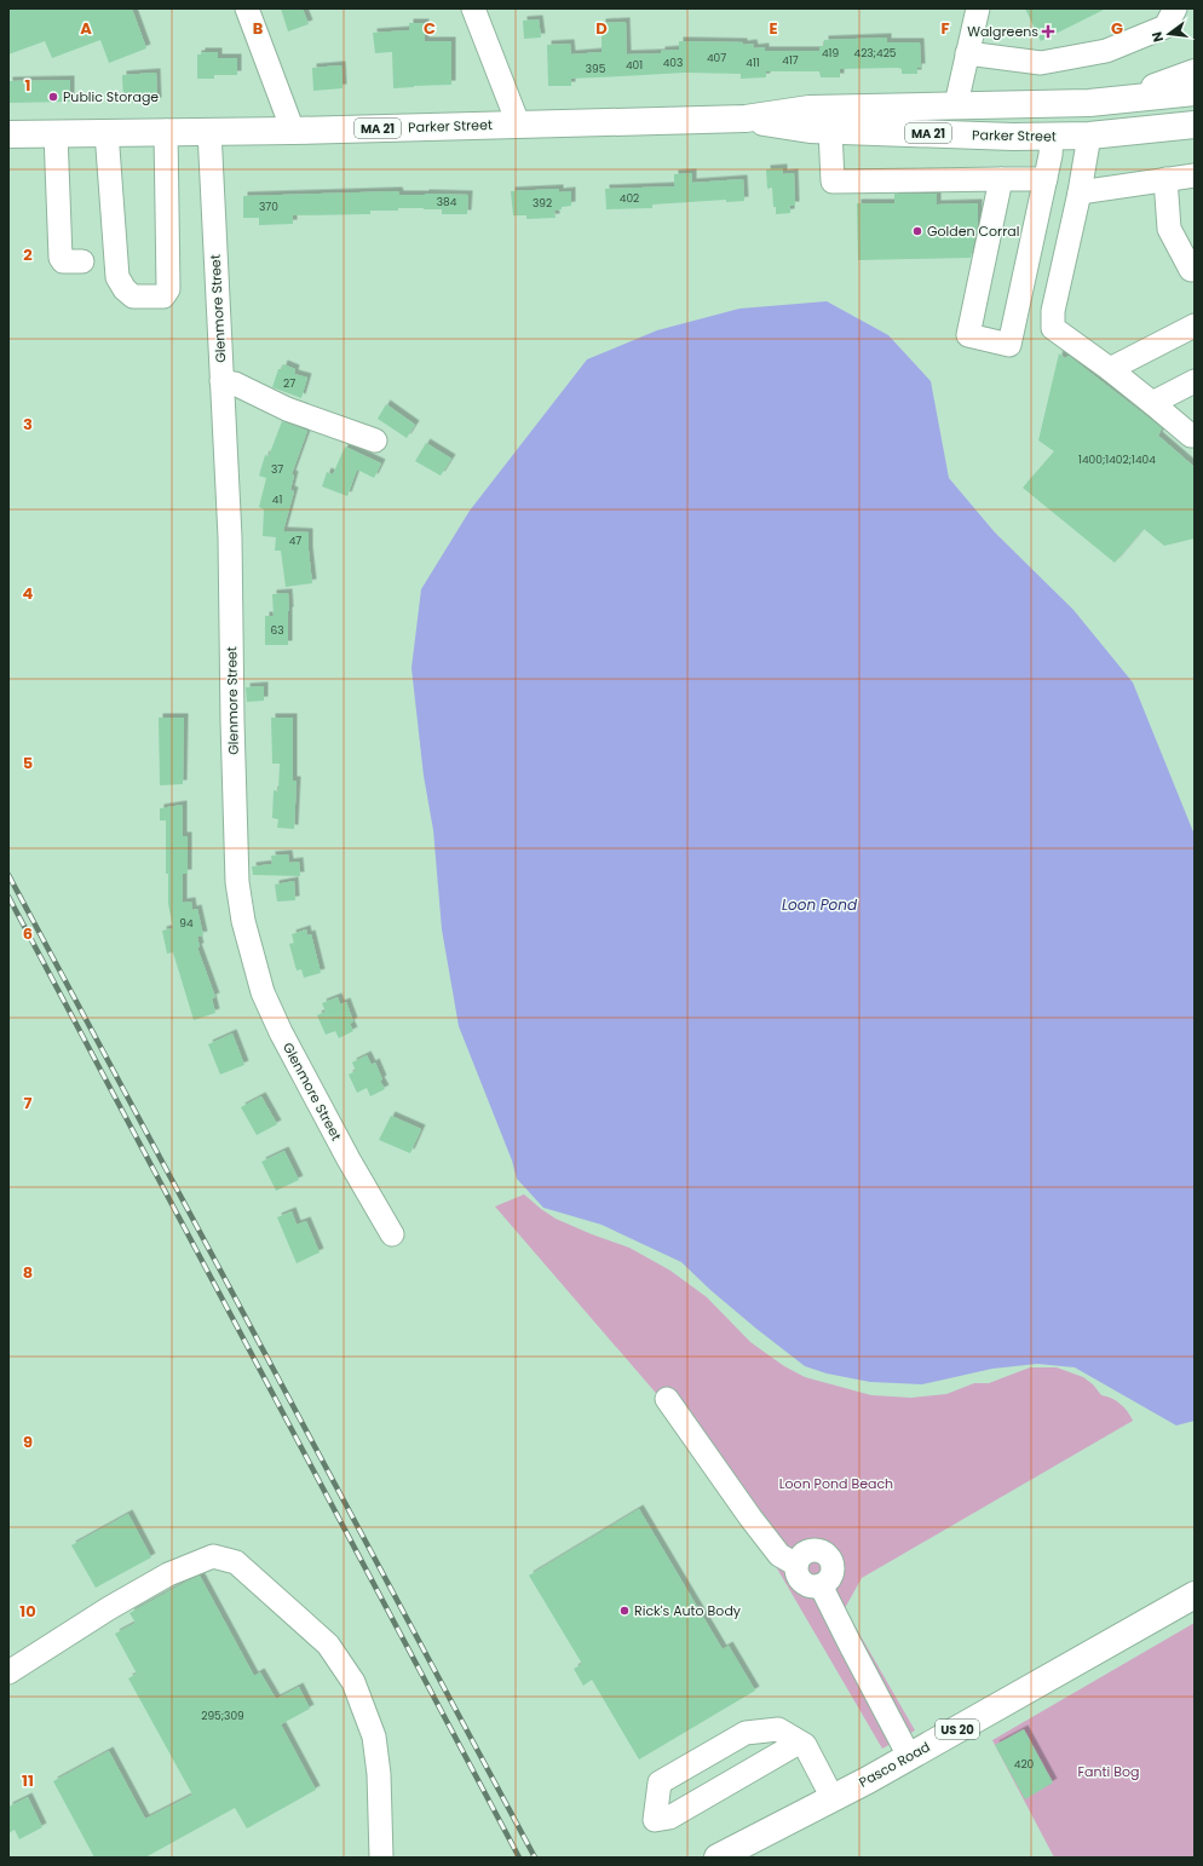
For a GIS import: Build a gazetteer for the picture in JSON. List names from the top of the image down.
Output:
{
  "streets": {
    "main road": [
      "Parker Street",
      "MA 21",
      "US 20",
      "Pasco Road"
    ],
    "street": ["Glenmore Street"]
  },
  "crossings": [
    ["Parker Street", "Glenmore Street"]
  ],
  "water": ["Loon Pond"],
  "parks": ["Loon Pond Beach", "Fanti Bog"],
  "places": {
    "health": ["Walgreens"],
    "other": ["Public Storage", "Golden Corral", "Rick's Auto Body"]
  },
  "house_numbers": [
    "419",
    "423;425",
    "407",
    "417",
    "403",
    "411",
    "401",
    "395",
    "402",
    "384",
    "392",
    "370",
    "27",
    "1400;1402;1404",
    "37",
    "41",
    "47",
    "63",
    "94",
    "295;309",
    "420"
  ],
  "north": "left",
  "grid": {
    "columns": [
      "A",
      "B",
      "C",
      "D",
      "E",
      "F",
      "G"
    ],
    "rows": [
      "1",
      "2",
      "3",
      "4",
      "5",
      "6",
      "7",
      "8",
      "9",
      "10",
      "11"
    ]
  }
}
